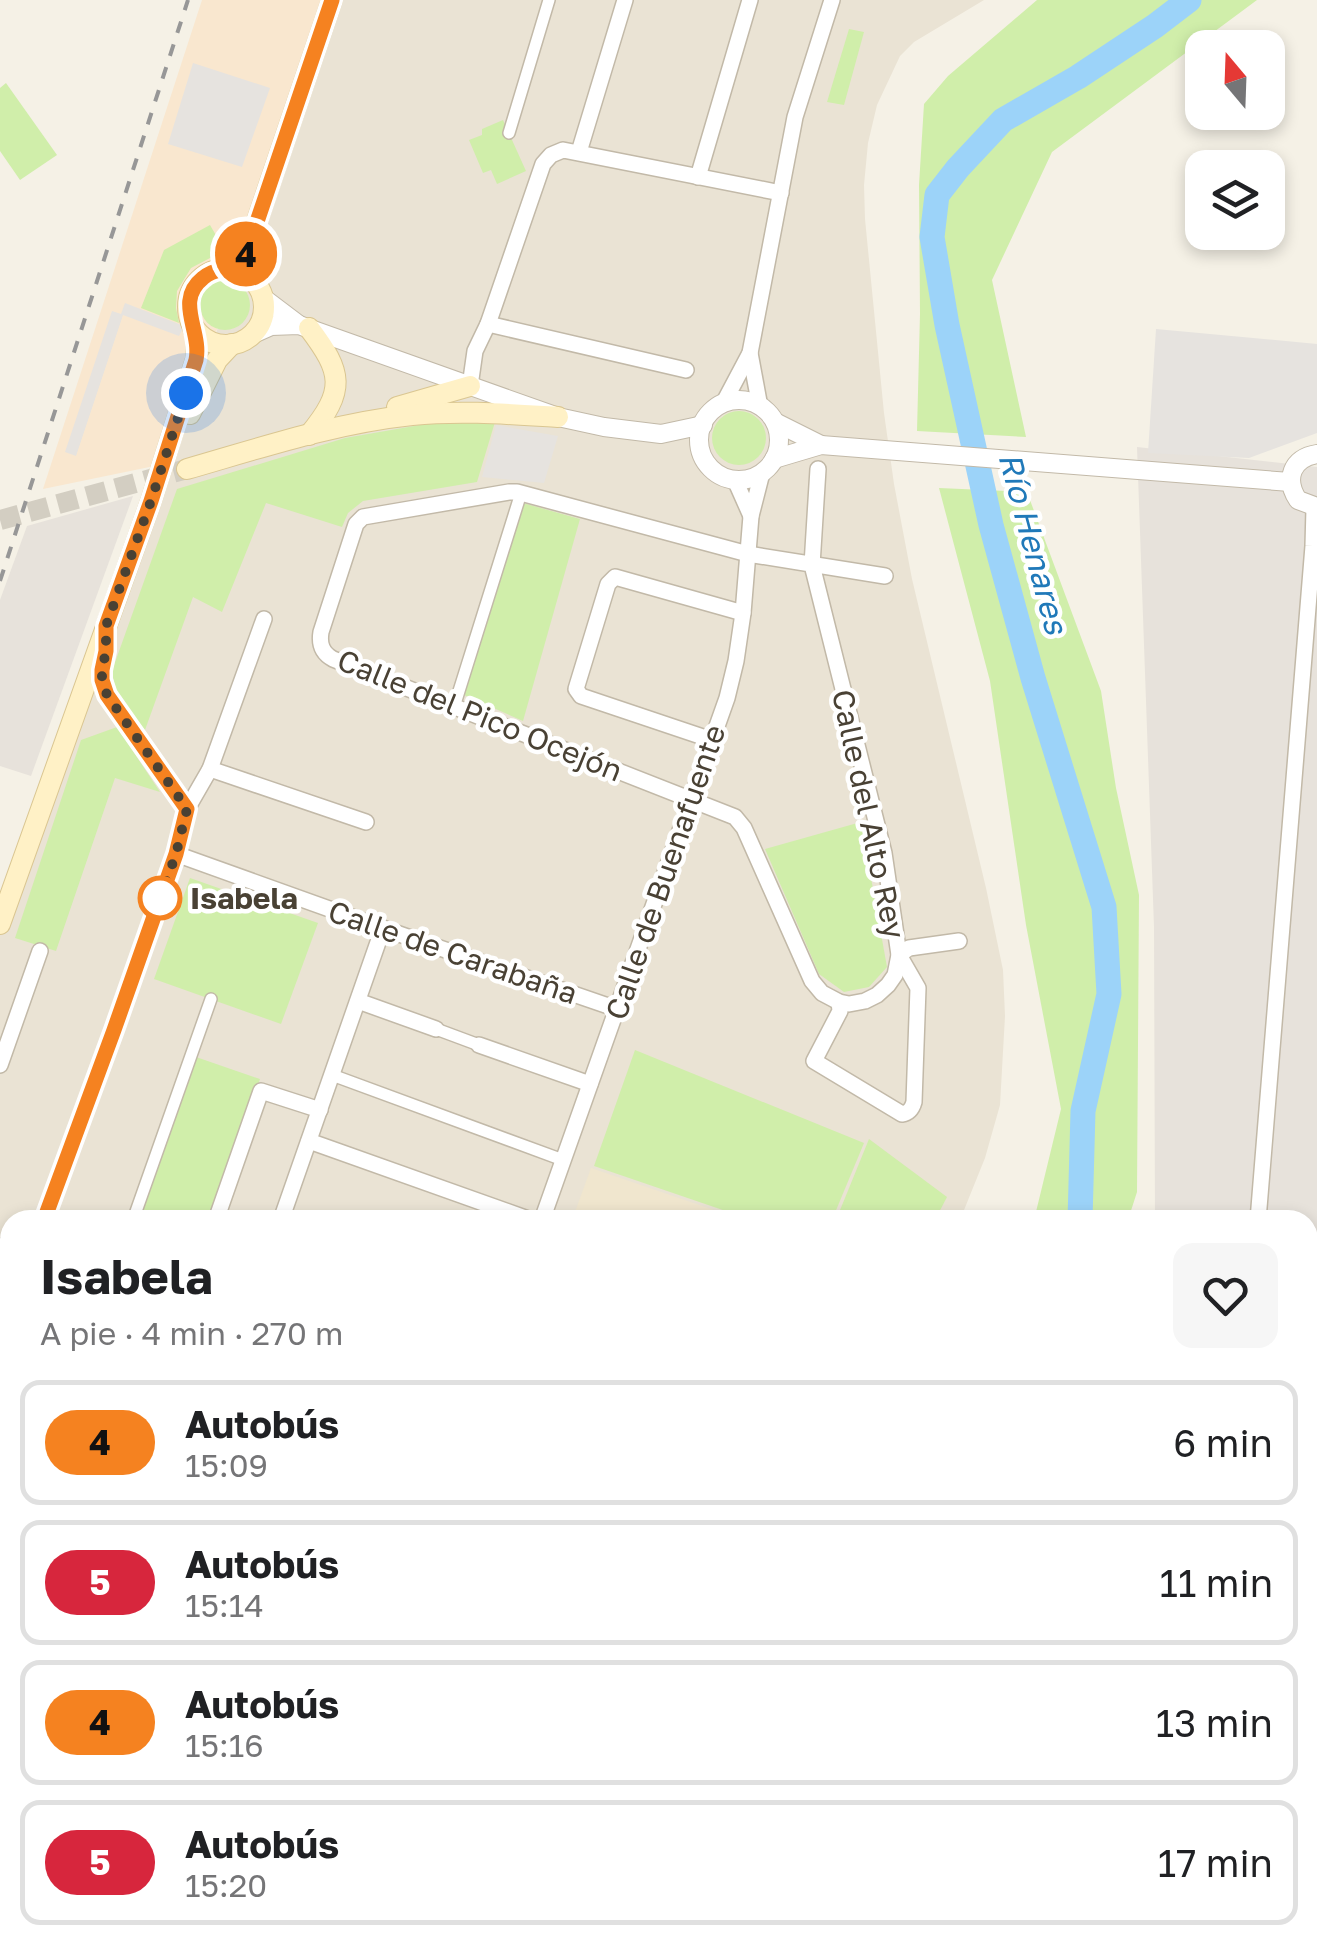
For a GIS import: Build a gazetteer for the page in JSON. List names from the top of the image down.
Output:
{
  "streets": {
    "street": [
      "Calle del Pico Ocejón",
      "Calle del Alto Rey",
      "Calle de Buenafuente",
      "Calle de Carabaña"
    ]
  },
  "crossings": [
    ["Calle del Pico Ocejón", "Calle del Alto Rey"],
    ["Calle del Pico Ocejón", "Calle de Buenafuente"],
    ["Calle de Buenafuente", "Calle de Carabaña"]
  ],
  "water": ["Río Henares"],
  "places": ["Isabela"],
  "lines": ["bus line 4"],
  "north": "top",
  "page": {
    "on_map": "4",
    "heading": ["Isabela", "A pie · 4 min · 270 m"],
    "list": [
      {
        "mark": "4",
        "name": "Autobús",
        "note": "15:09",
        "value": "6 min"
      },
      {
        "mark": "5",
        "name": "Autobús",
        "note": "15:14",
        "value": "11 min"
      },
      {
        "mark": "4",
        "name": "Autobús",
        "note": "15:16",
        "value": "13 min"
      },
      {
        "mark": "5",
        "name": "Autobús",
        "note": "15:20",
        "value": "17 min"
      }
    ]
  }
}
